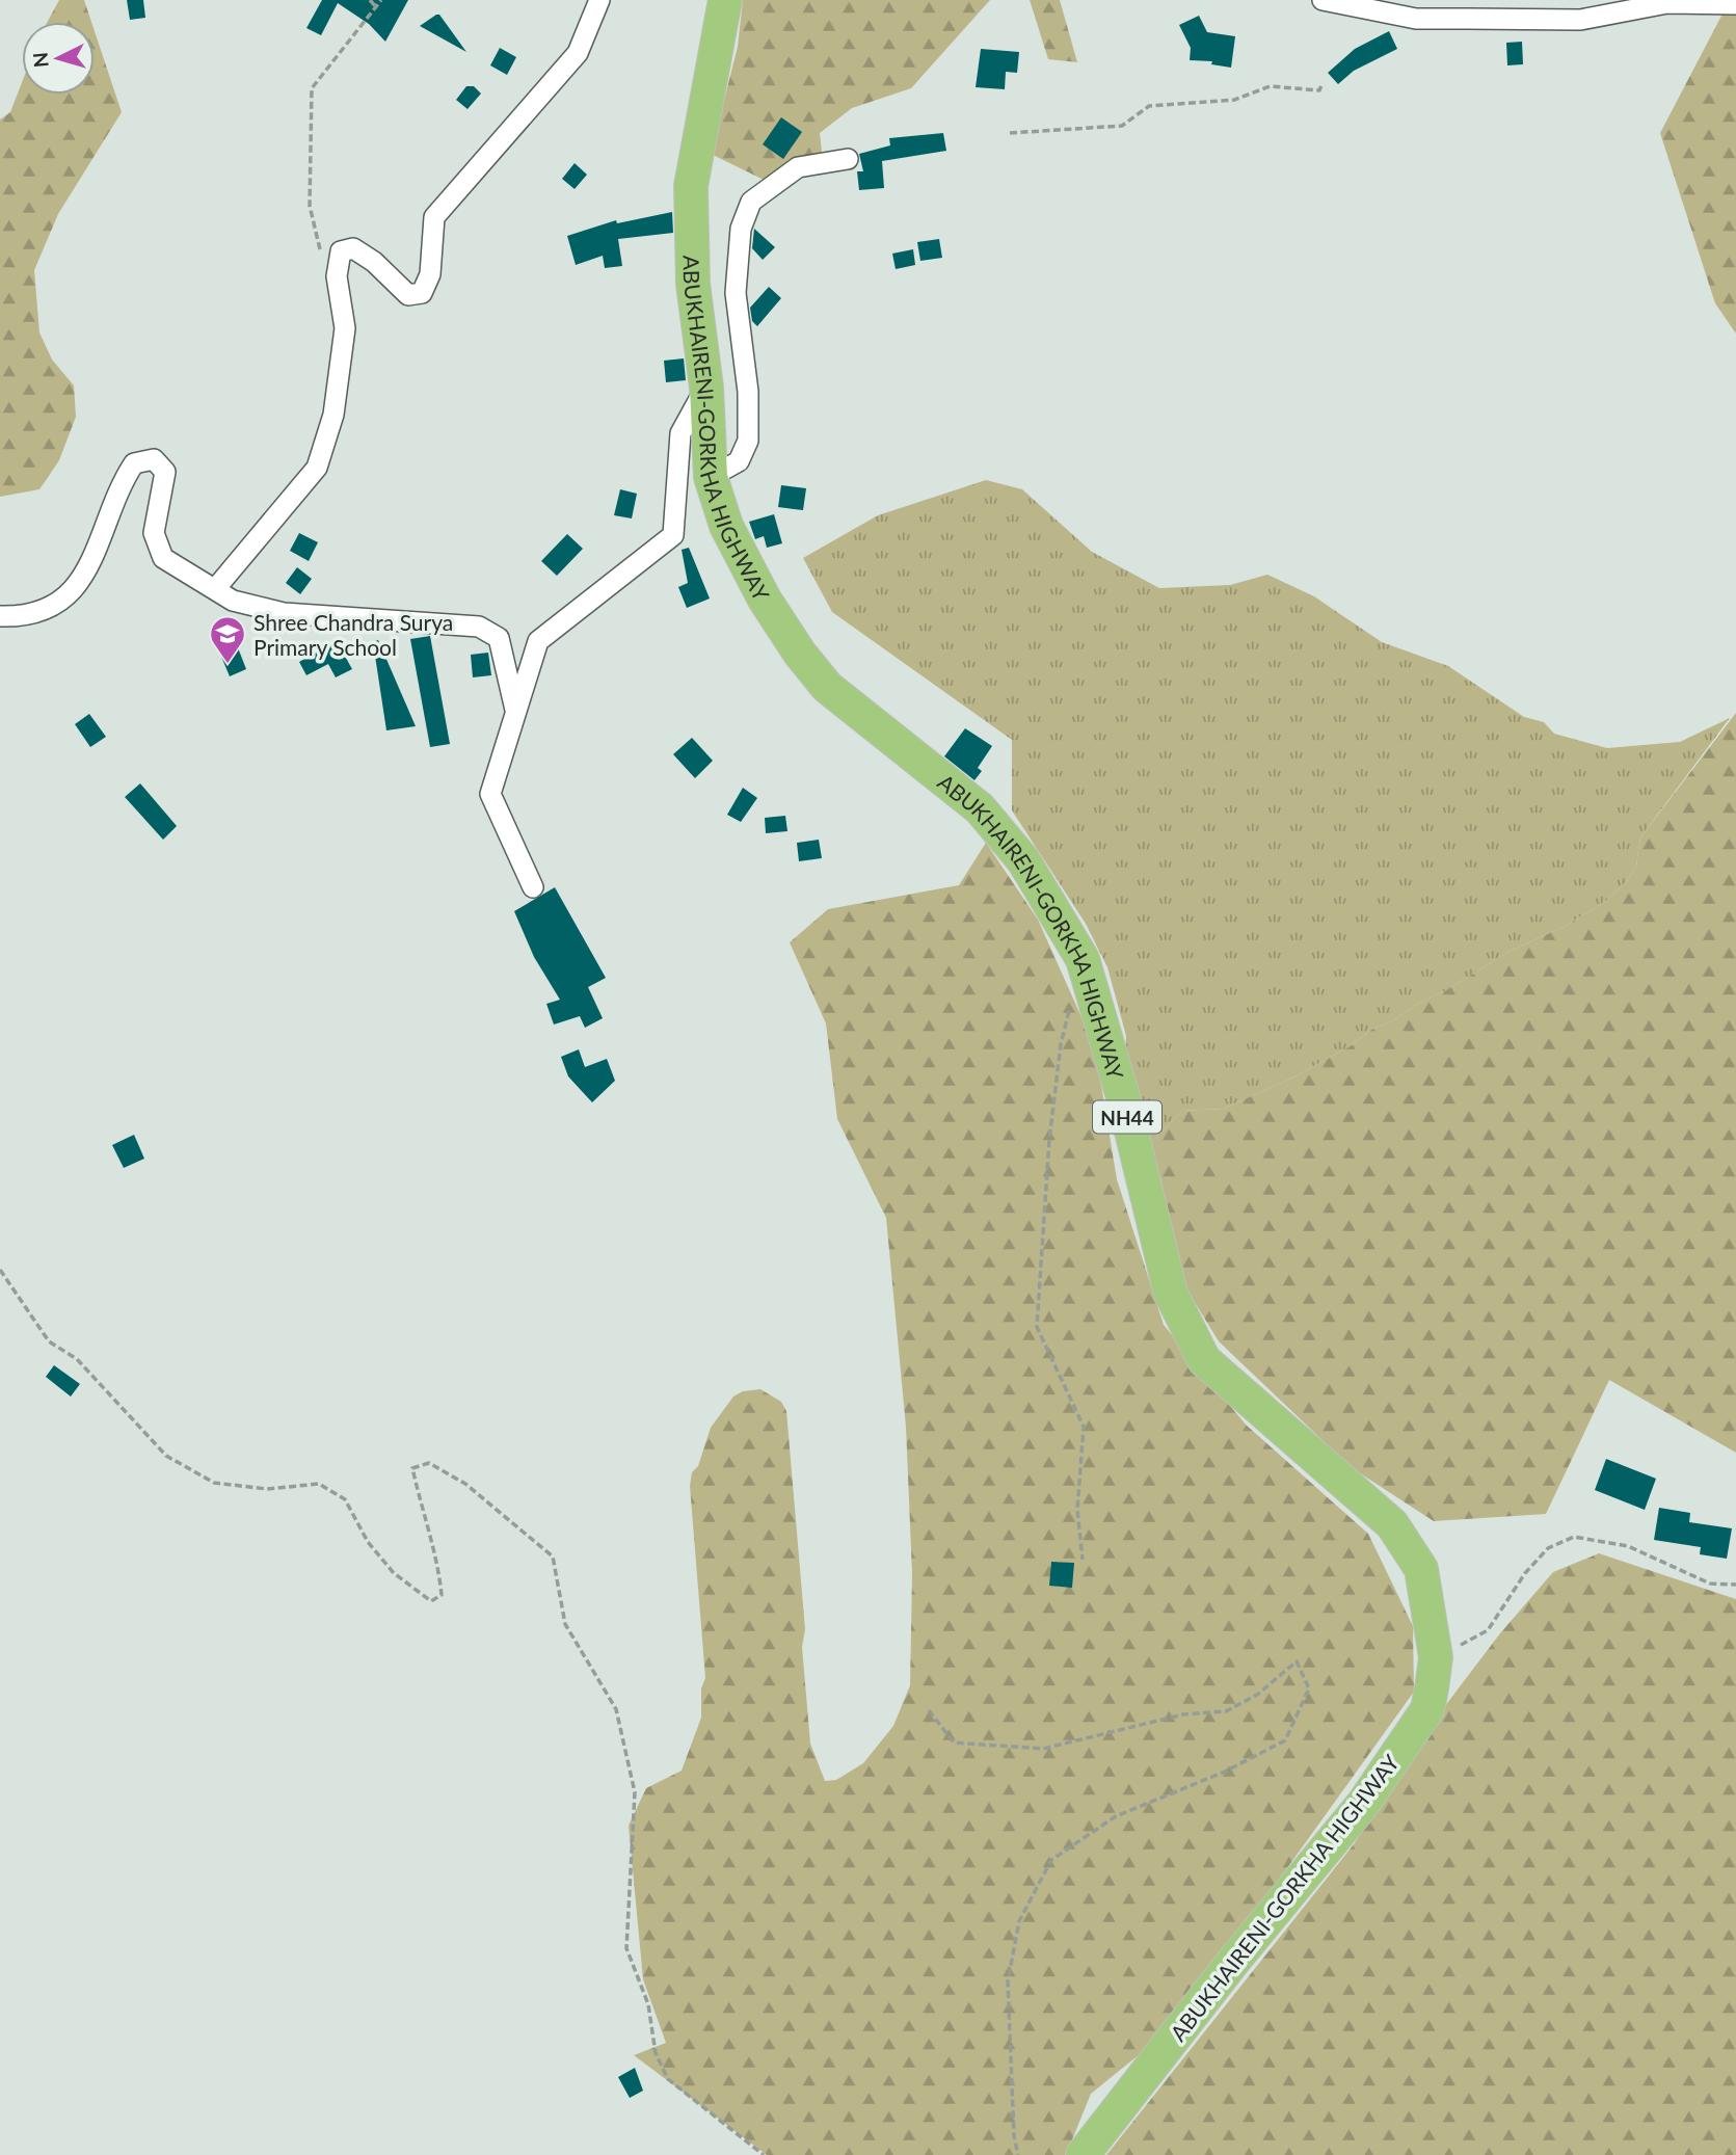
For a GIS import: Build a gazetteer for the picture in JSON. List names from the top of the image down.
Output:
{
  "streets": {
    "main road": ["ABUKHAIRENI-GORKHA HIGHWAY", "NH44"]
  },
  "places": {
    "school or university": ["Shree Chandra Surya Primary School"]
  },
  "north": "left"
}
